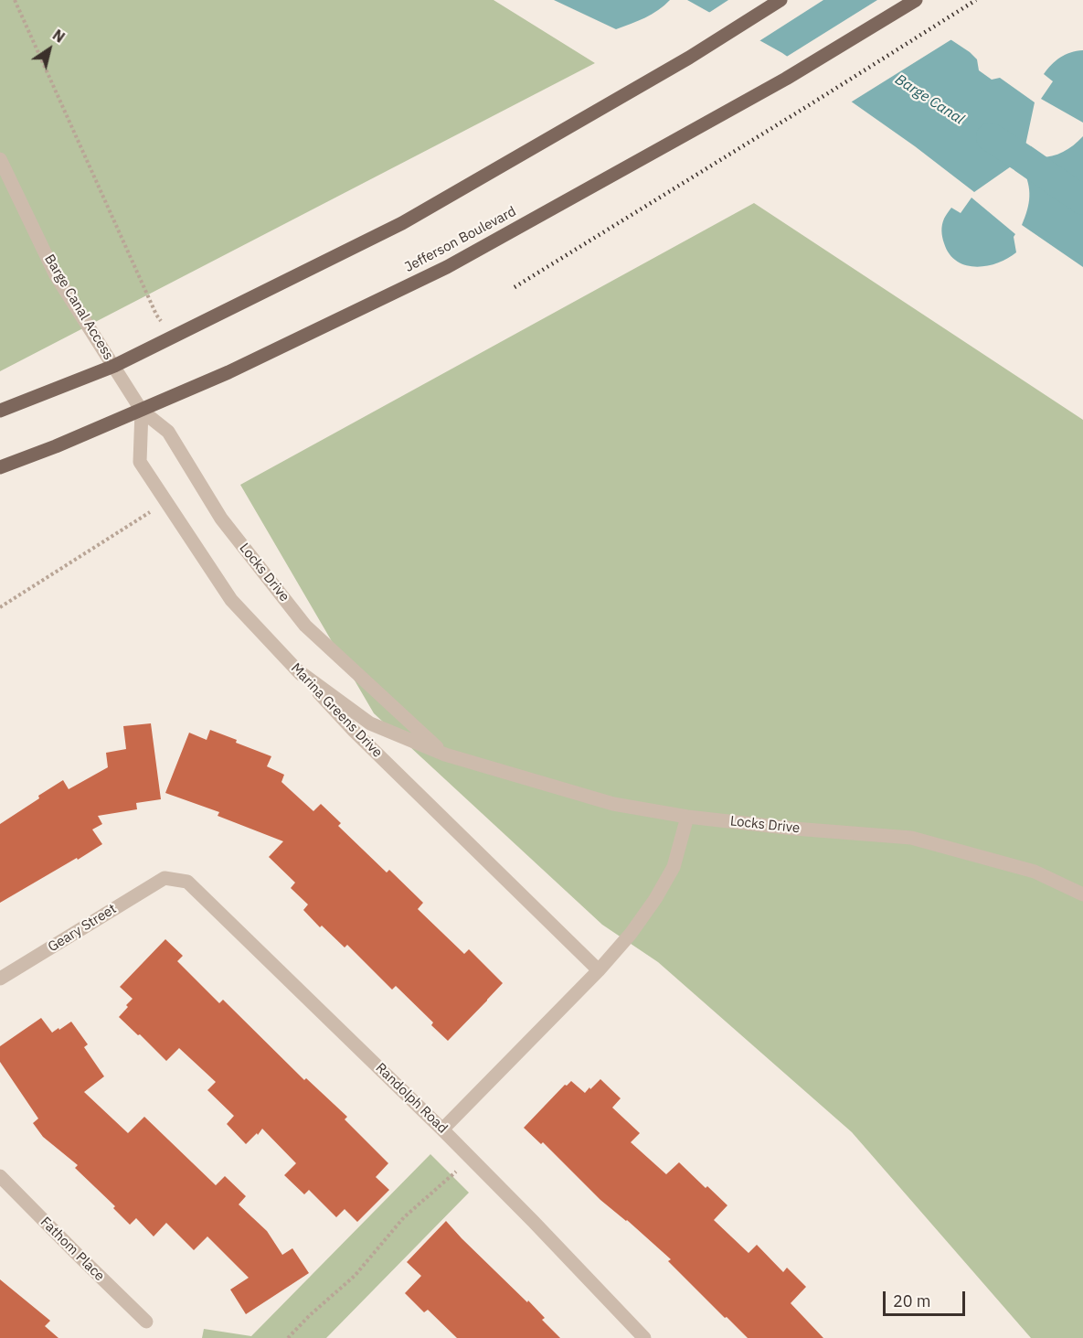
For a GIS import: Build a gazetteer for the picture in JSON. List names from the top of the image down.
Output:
{
  "streets": {
    "main road": ["Jefferson Boulevard"],
    "street": [
      "Barge Canal Access",
      "Locks Drive",
      "Marina Greens Drive",
      "Geary Street",
      "Randolph Road",
      "Fathom Place"
    ]
  },
  "crossings": [
    ["Jefferson Boulevard", "Locks Drive"],
    ["Jefferson Boulevard", "Marina Greens Drive"],
    ["Barge Canal Access", "Locks Drive"],
    ["Locks Drive", "Marina Greens Drive"],
    ["Geary Street", "Randolph Road"]
  ],
  "water": ["Barge Canal"],
  "scale_bar": "20 m",
  "north": "top right"
}
